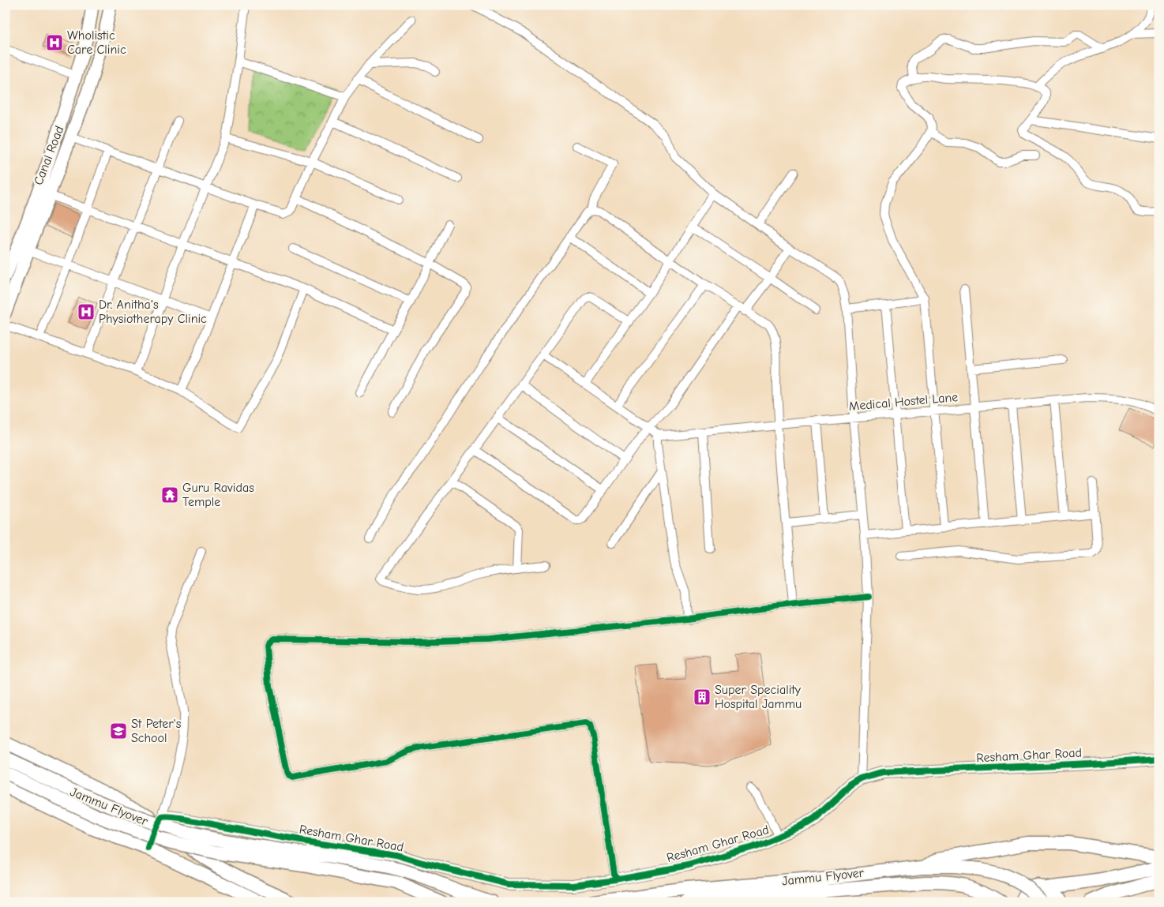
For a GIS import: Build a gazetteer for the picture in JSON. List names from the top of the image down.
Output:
{
  "streets": {
    "main road": ["Canal Road", "Jammu Flyover"],
    "street": ["Medical Hostel Lane", "Resham Ghar Road"]
  },
  "places": {
    "hospital": ["Wholistic Care Clinic", "Dr. Anitha's Physiotherapy Clinic"],
    "temple": ["Guru Ravidas Temple"],
    "building": ["Super Speciality Hospital Jammu"],
    "school or university": ["St Peter's School"]
  }
}
